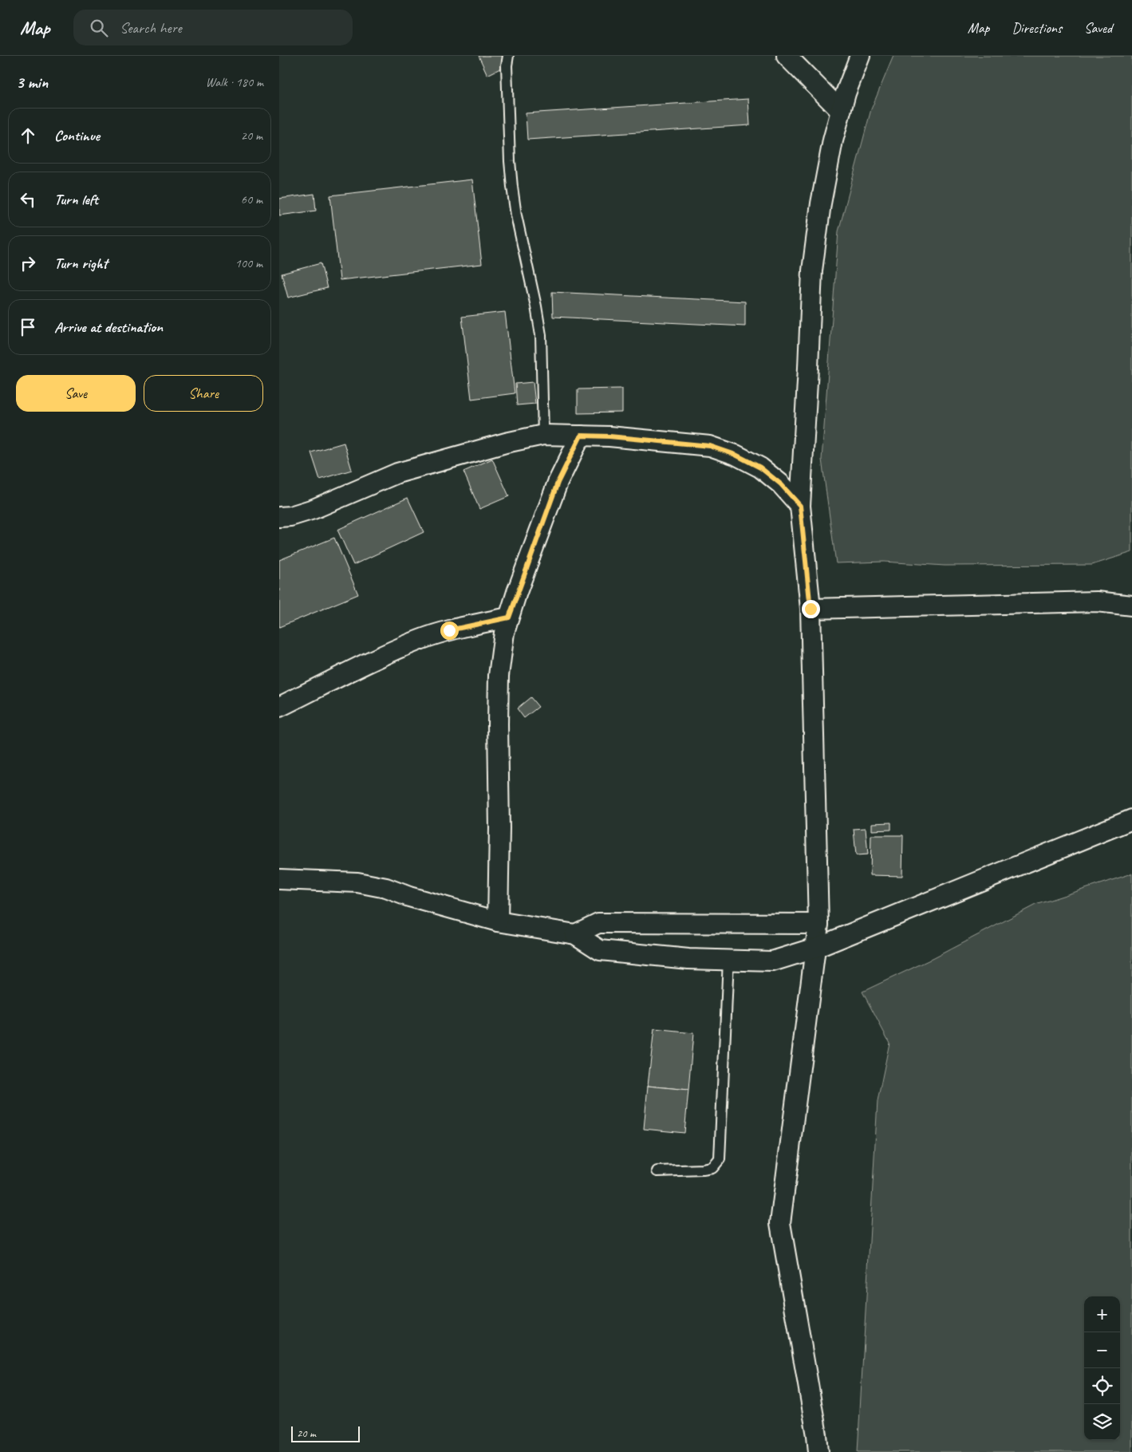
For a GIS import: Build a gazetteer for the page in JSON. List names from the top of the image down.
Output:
{
  "scale_bar": "20 m",
  "page": {
    "header": "Map",
    "search": "Search here",
    "nav": ["Map", "Directions", "Saved"],
    "heading": ["3 min", "Walk · 180 m"],
    "list": [
      ["Continue", "20 m"],
      ["Turn left", "60 m"],
      ["Turn right", "100 m"],
      "Arrive at destination"
    ],
    "buttons": ["Save", "Share"],
    "map_buttons": ["+", "−"],
    "scale": "20 m"
  }
}
